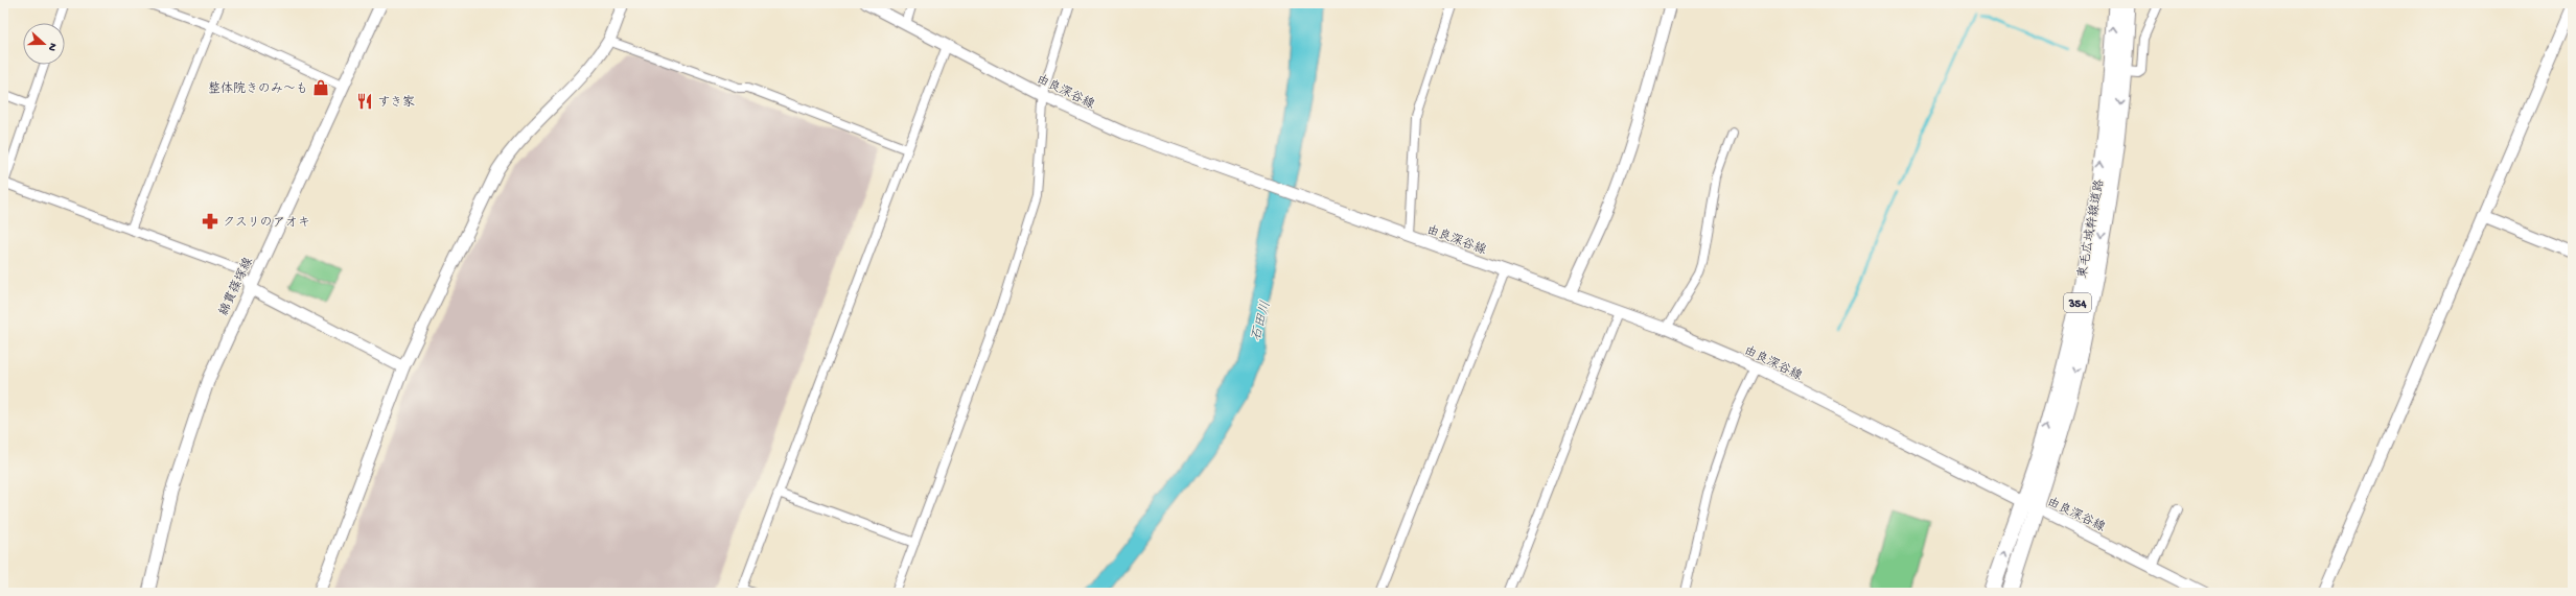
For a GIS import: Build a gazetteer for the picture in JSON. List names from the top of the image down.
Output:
{
  "streets": {
    "highway": ["東毛広域幹線道路", "354"],
    "main road": ["由良深谷線", "綿貫篠塚線"]
  },
  "crossings": [
    ["由良深谷線", "東毛広域幹線道路"]
  ],
  "water": ["石田川"],
  "places": {
    "shop": ["整体院きのみ〜も"],
    "restaurant": ["すき家"],
    "pharmacy": ["クスリのアオキ"]
  },
  "north": "right"
}
